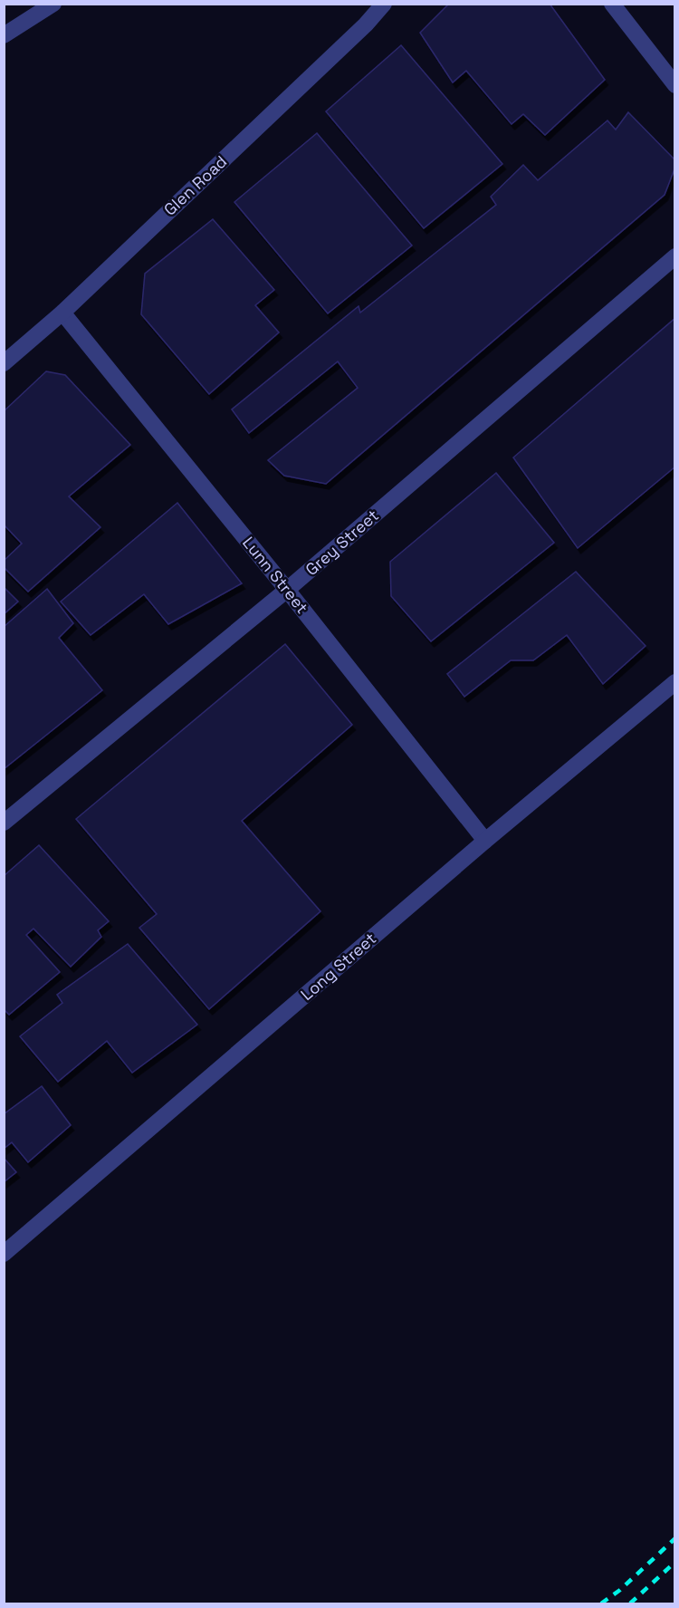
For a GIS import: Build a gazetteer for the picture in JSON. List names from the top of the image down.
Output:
{
  "streets": {
    "street": [
      "Glen Road",
      "Grey Street",
      "Lunn Street",
      "Long Street"
    ]
  },
  "crossings": [
    ["Glen Road", "Lunn Street"],
    ["Grey Street", "Lunn Street"],
    ["Lunn Street", "Long Street"]
  ]
}
